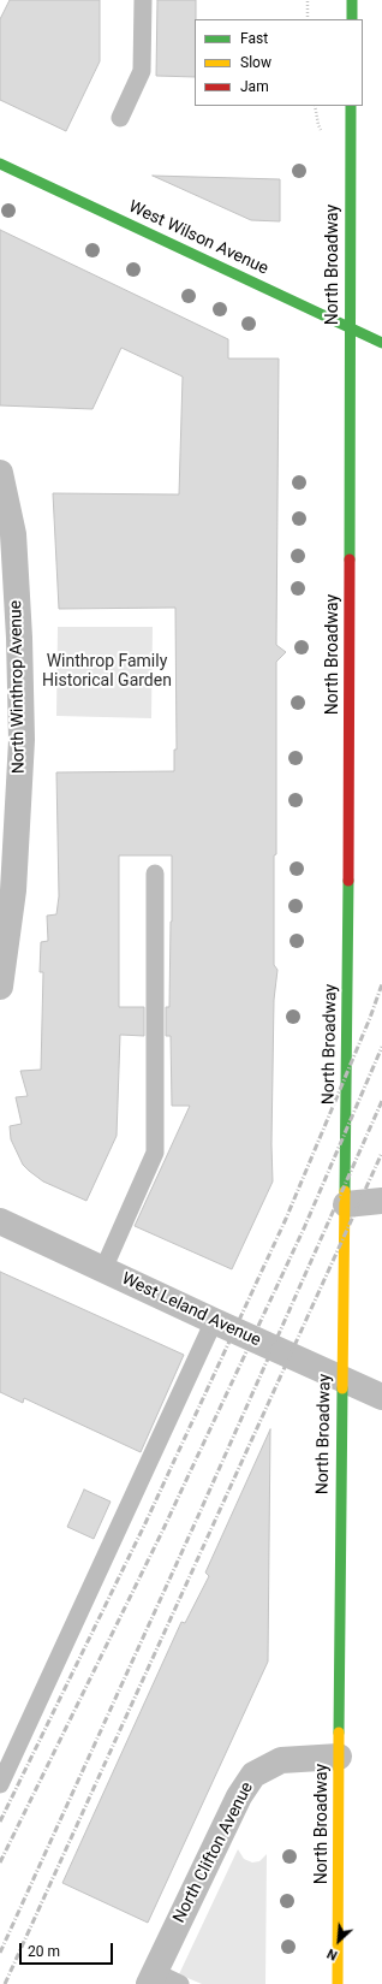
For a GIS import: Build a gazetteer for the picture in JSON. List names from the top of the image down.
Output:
{
  "streets": {
    "main road": ["West Wilson Avenue", "North Broadway"],
    "street": ["North Winthrop Avenue", "West Leland Avenue", "North Clifton Avenue"]
  },
  "crossings": [
    ["West Wilson Avenue", "North Broadway"],
    ["North Broadway", "West Leland Avenue"],
    ["North Broadway", "North Clifton Avenue"]
  ],
  "parks": ["Winthrop Family Historical Garden"],
  "legend": ["Fast", "Slow", "Jam"],
  "scale_bar": "20 m",
  "north": "bottom left"
}
